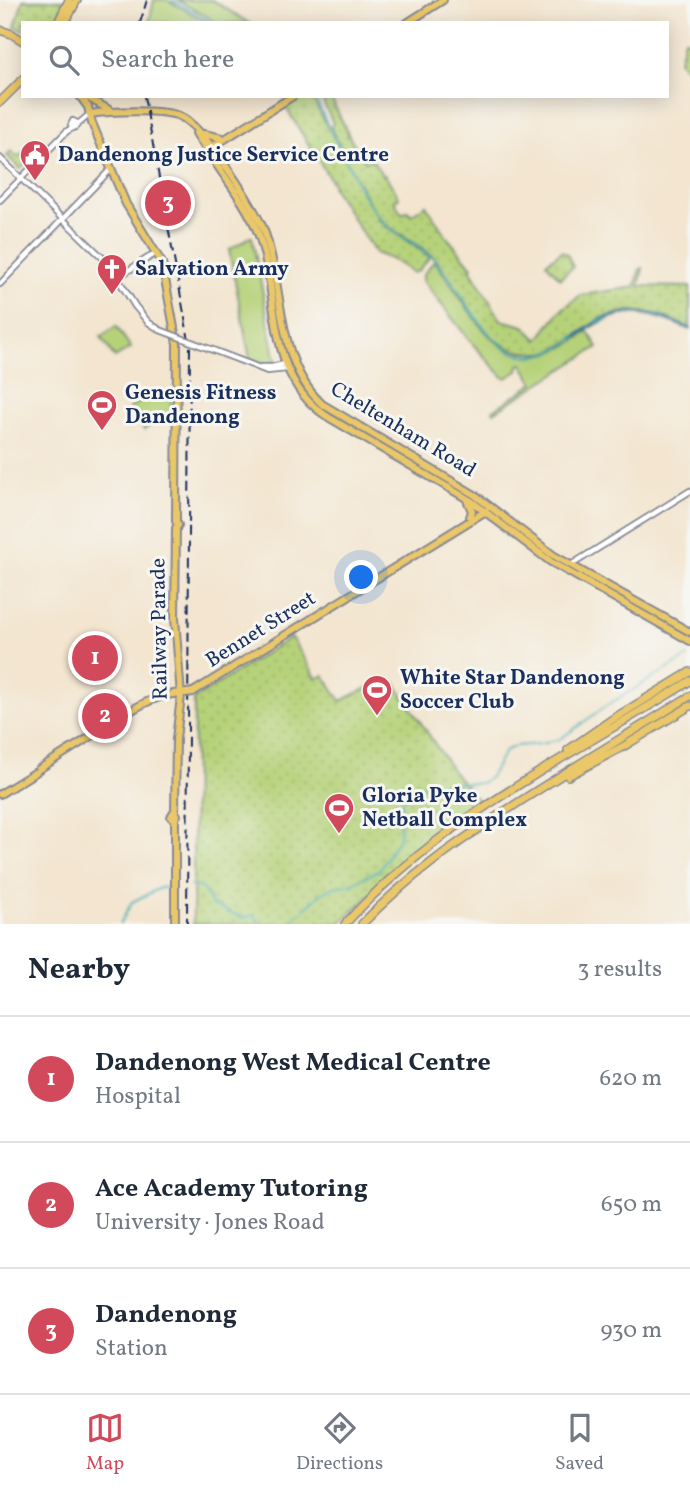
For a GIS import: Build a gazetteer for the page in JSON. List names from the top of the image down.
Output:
{
  "streets": {
    "main road": ["Cheltenham Road", "Railway Parade", "Bennet Street"]
  },
  "crossings": [
    ["Cheltenham Road", "Bennet Street"],
    ["Railway Parade", "Bennet Street"]
  ],
  "places": {
    "public building": ["Dandenong Justice Service Centre"],
    "church": ["Salvation Army"],
    "sports": ["Genesis Fitness Dandenong", "White Star Dandenong Soccer Club", "Gloria Pyke Netball Complex"]
  },
  "page": {
    "search": "Search here",
    "pins": ["3", "1", "2"],
    "heading": ["Nearby", "3 results"],
    "list": [
      {
        "mark": "1",
        "name": "Dandenong West Medical Centre",
        "note": "Hospital",
        "value": "620 m"
      },
      {
        "mark": "2",
        "name": "Ace Academy Tutoring",
        "note": "University · Jones Road",
        "value": "650 m"
      },
      {
        "mark": "3",
        "name": "Dandenong",
        "note": "Station",
        "value": "930 m"
      }
    ],
    "nav": ["Map", "Directions", "Saved"]
  }
}
